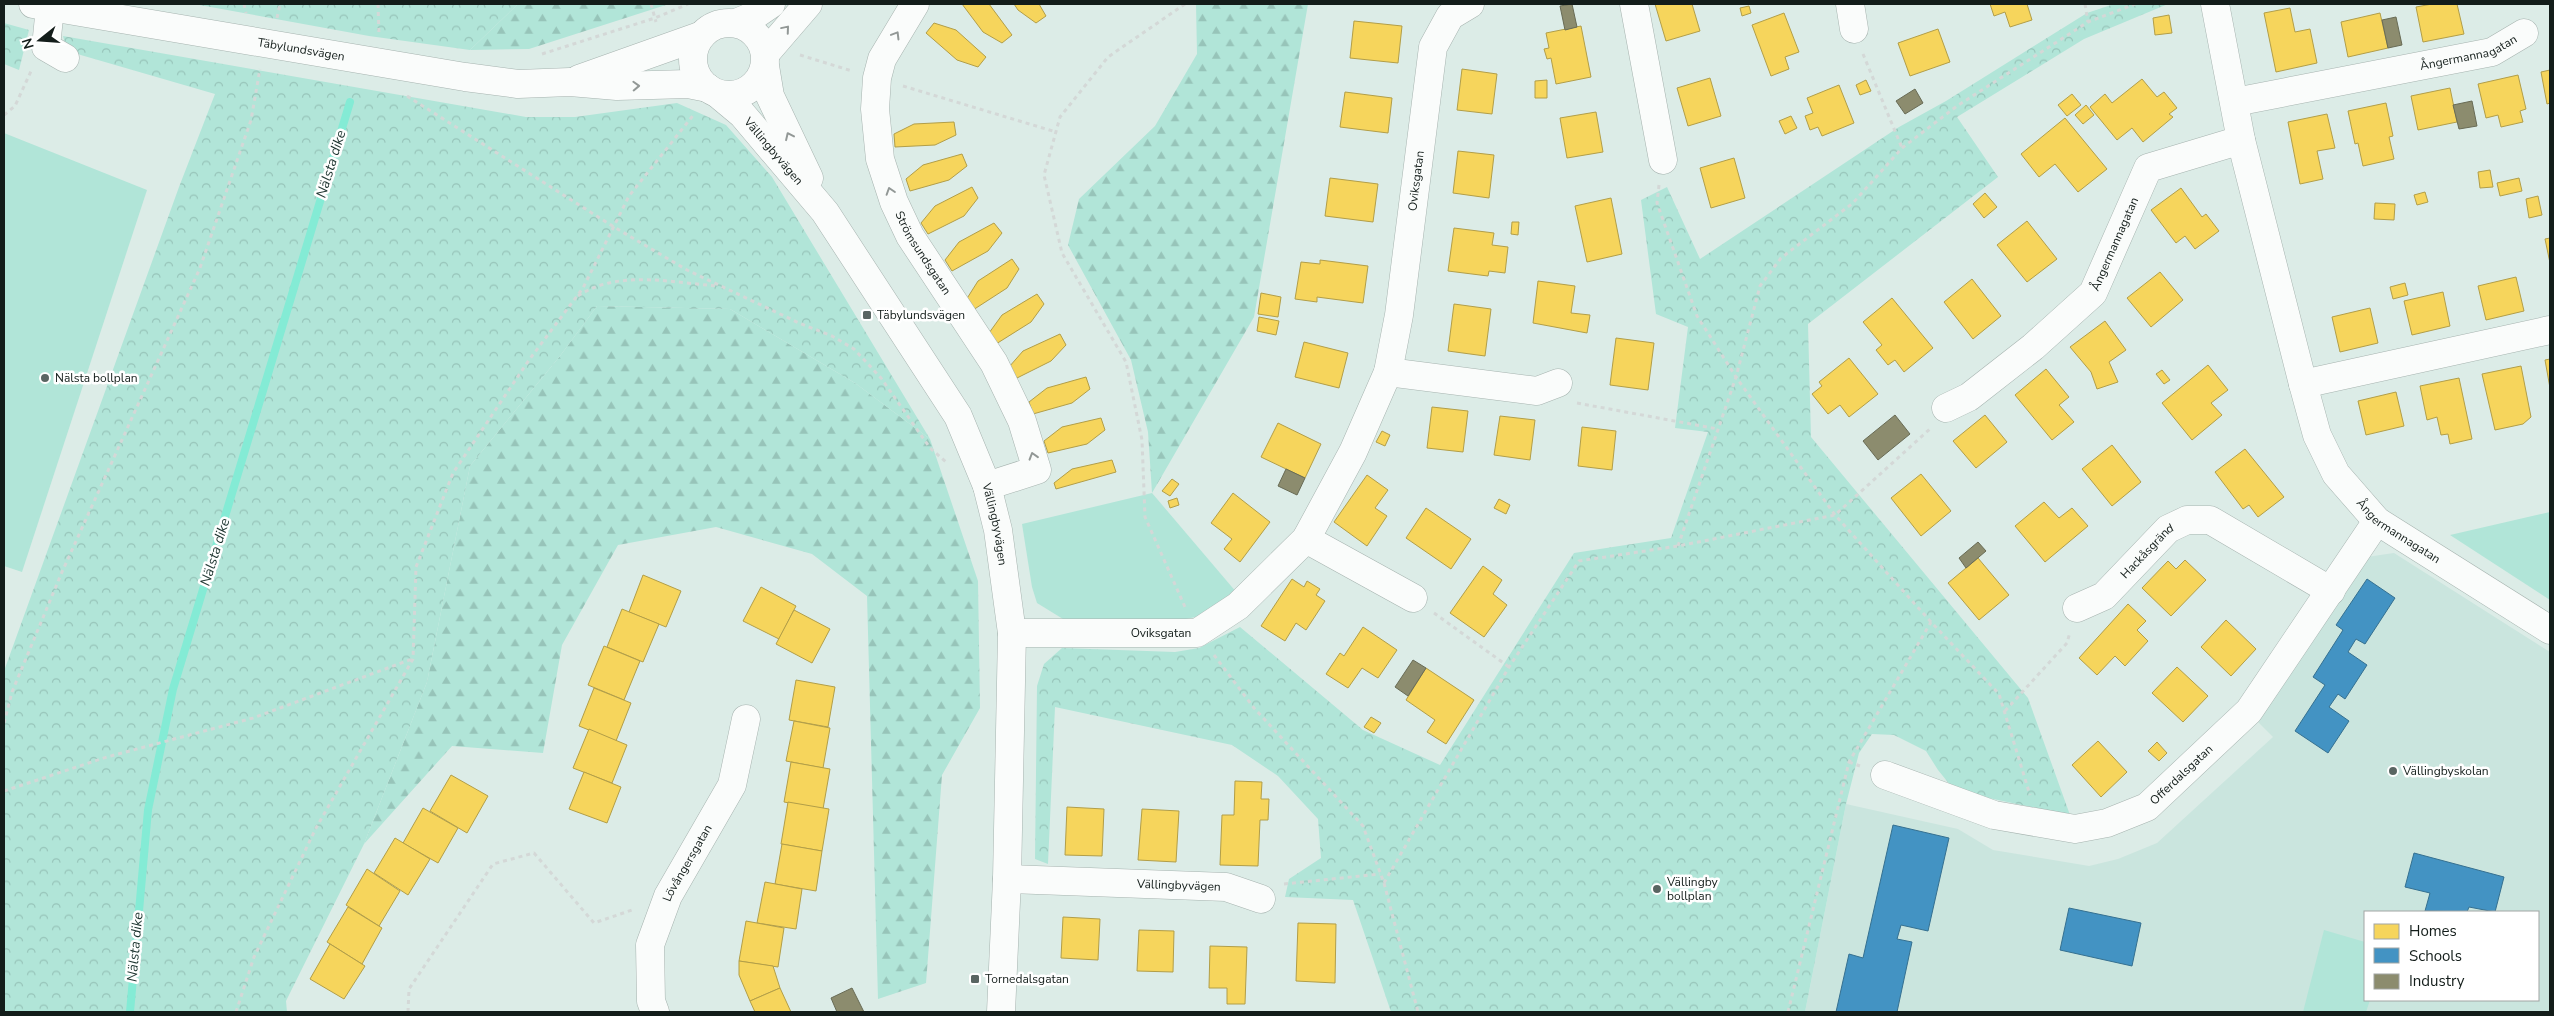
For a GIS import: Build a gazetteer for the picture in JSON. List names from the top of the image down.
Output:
{
  "streets": {
    "street": [
      "Täbylundsvägen",
      "Ångermannagatan",
      "Vällingbyvägen",
      "Oviksgatan",
      "Strömsundsgatan",
      "Hackåsgränd",
      "Offerdalsgatan",
      "Lövångersgatan"
    ]
  },
  "crossings": [
    ["Täbylundsvägen", "Vällingbyvägen"],
    ["Ångermannagatan", "Offerdalsgatan"],
    ["Vällingbyvägen", "Oviksgatan"],
    ["Vällingbyvägen", "Strömsundsgatan"],
    ["Hackåsgränd", "Offerdalsgatan"]
  ],
  "one_way": ["Strömsundsgatan"],
  "water": ["Nälsta dike"],
  "places": {
    "transit": ["Täbylundsvägen", "Tornedalsgatan"],
    "other": ["Nälsta bollplan", "Vällingbyskolan", "Vällingby bollplan"]
  },
  "legend": ["Homes", "Schools", "Industry"],
  "north": "left"
}
